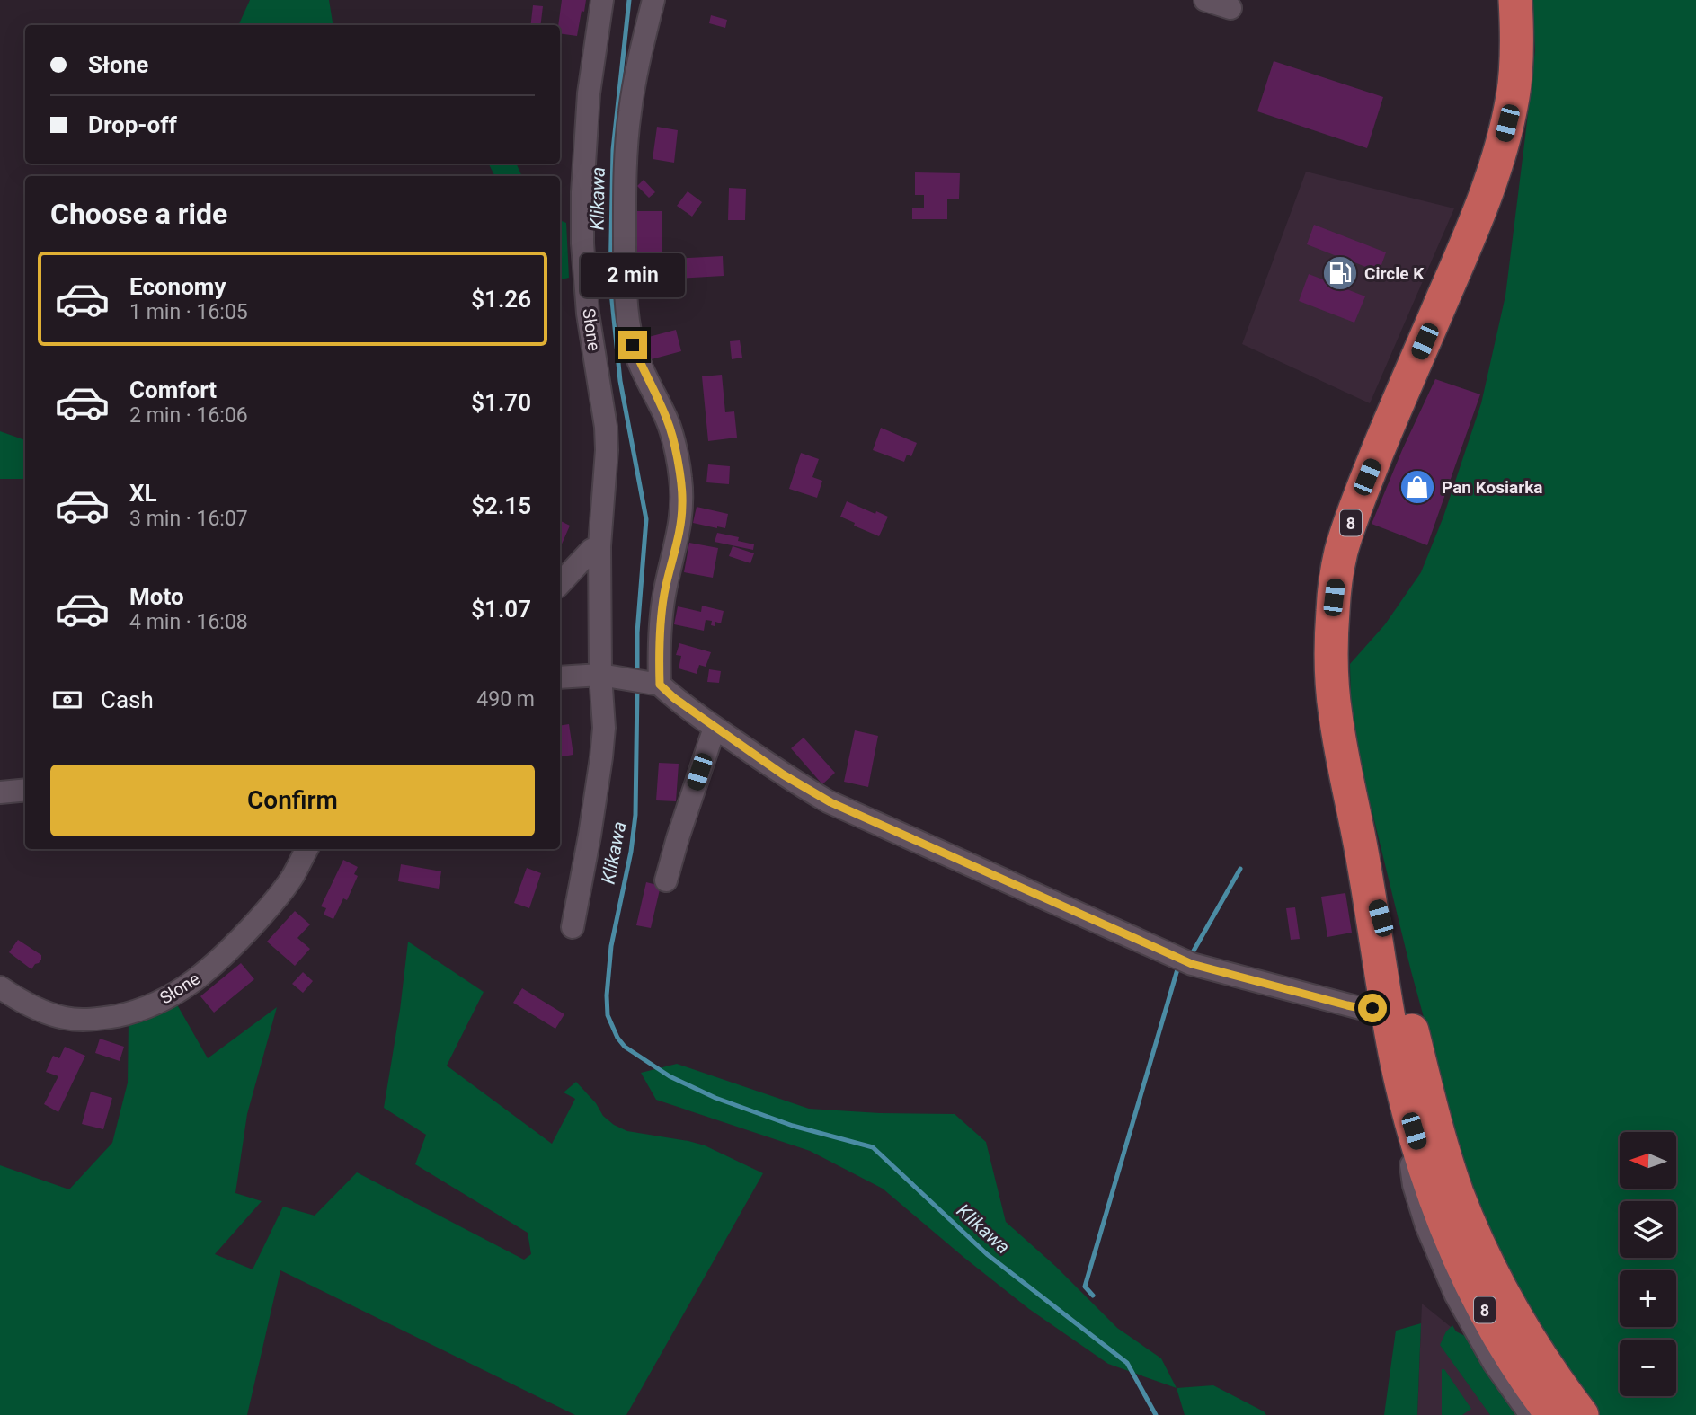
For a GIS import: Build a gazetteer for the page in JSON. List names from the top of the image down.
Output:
{
  "streets": {
    "highway": ["8"],
    "street": ["Słone"]
  },
  "water": ["Klikawa"],
  "places": {
    "fuel station": ["Circle K"],
    "shop": ["Pan Kosiarka"]
  },
  "north": "left",
  "page": {
    "banner": ["Słone", "Drop-off"],
    "heading": "Choose a ride",
    "list": [
      {
        "name": "Economy",
        "note": "1 min · 16:05",
        "value": "$1.26"
      },
      {
        "name": "Comfort",
        "note": "2 min · 16:06",
        "value": "$1.70"
      },
      {
        "name": "XL",
        "note": "3 min · 16:07",
        "value": "$2.15"
      },
      {
        "name": "Moto",
        "note": "4 min · 16:08",
        "value": "$1.07"
      }
    ],
    "bubble": "2 min",
    "pay": ["Cash", "490 m"],
    "buttons": "Confirm",
    "map_buttons": ["+", "−"]
  }
}
